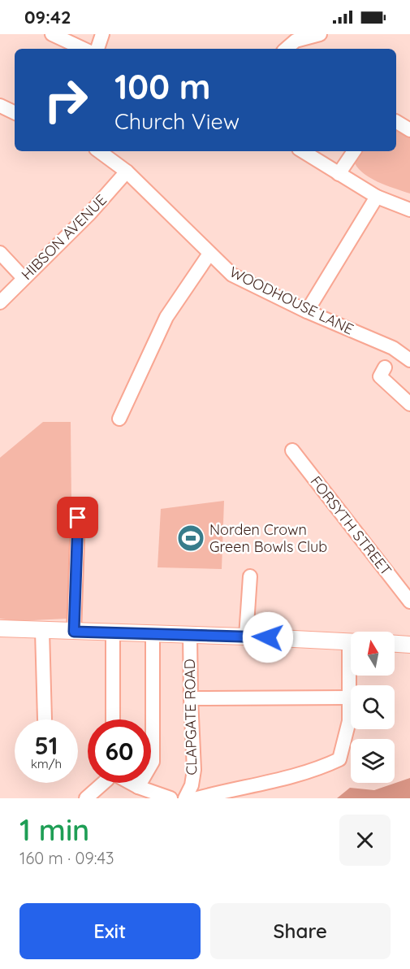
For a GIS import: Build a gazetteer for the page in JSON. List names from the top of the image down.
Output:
{
  "streets": {
    "street": [
      "HIBSON AVENUE",
      "WOODHOUSE LANE",
      "FORSYTH STREET",
      "CLAPGATE ROAD"
    ]
  },
  "crossings": [
    ["HIBSON AVENUE", "WOODHOUSE LANE"]
  ],
  "places": {
    "sports": ["Norden Crown Green Bowls Club"]
  },
  "north": "top",
  "page": {
    "status": "09:42",
    "turn": ["100 m", "Church View"],
    "speed": "51 km/h",
    "limit": "60",
    "heading": ["1 min", "160 m · 09:43"],
    "buttons": ["Exit", "Share"]
  }
}
